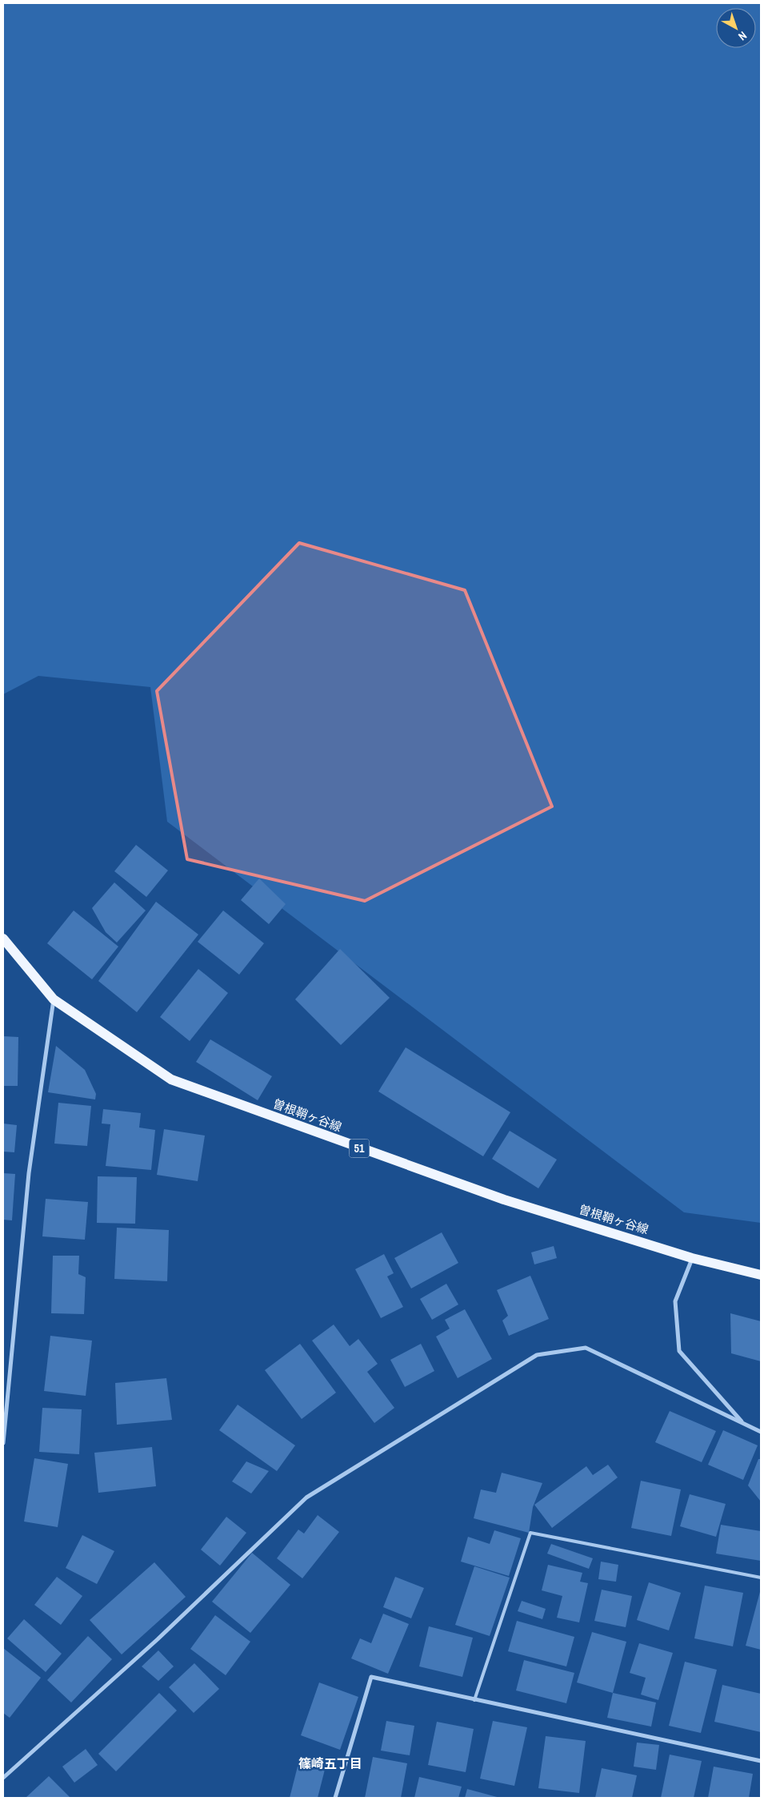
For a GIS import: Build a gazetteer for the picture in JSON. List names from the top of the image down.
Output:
{
  "streets": {
    "main road": ["曽根鞘ヶ谷線", "51"]
  },
  "districts": ["篠崎五丁目"],
  "north": "bottom right"
}
